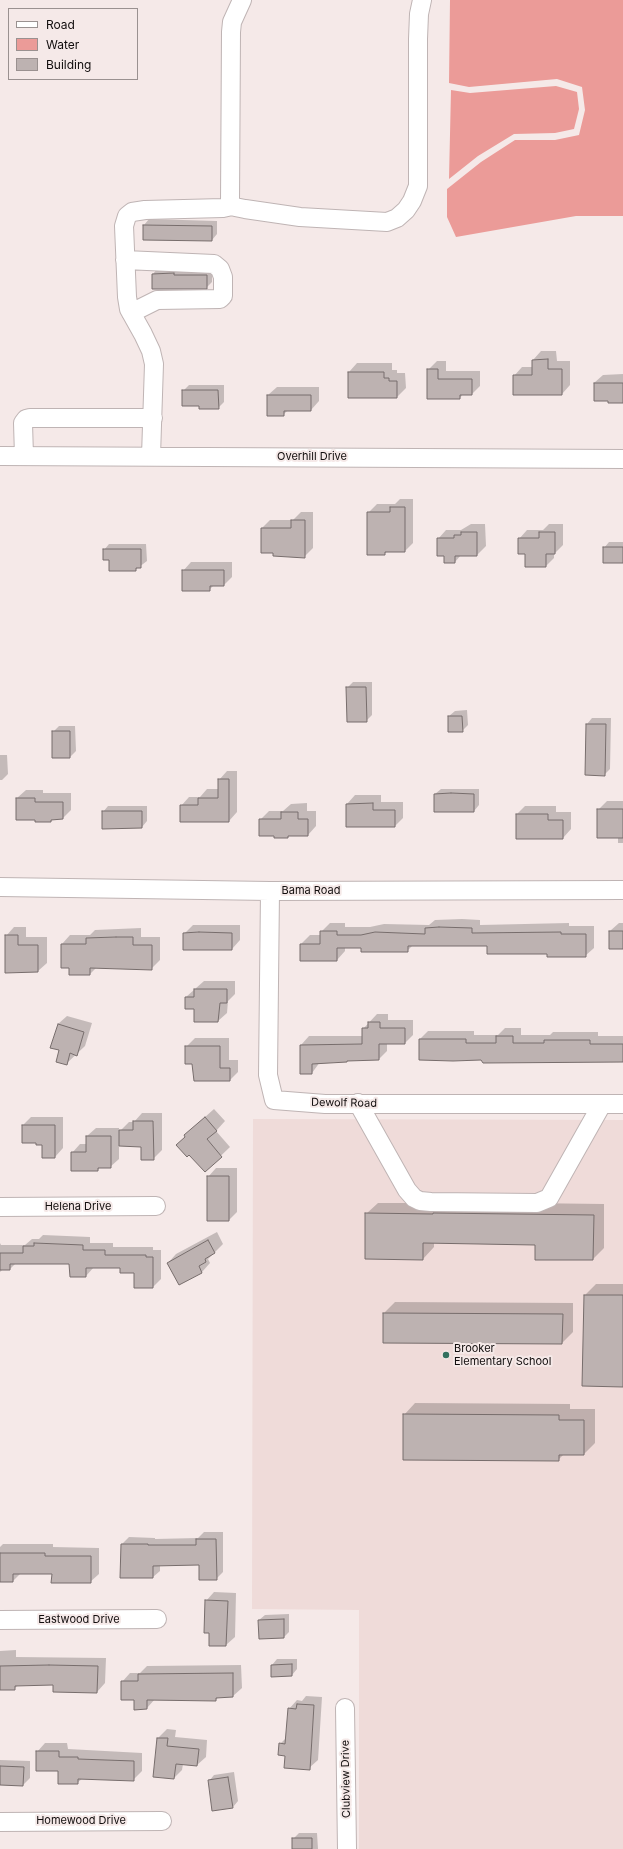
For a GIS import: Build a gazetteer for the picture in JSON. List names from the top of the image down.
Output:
{
  "streets": {
    "street": [
      "Overhill Drive",
      "Bama Road",
      "Dewolf Road",
      "Helena Drive",
      "Eastwood Drive",
      "Clubview Drive",
      "Homewood Drive"
    ]
  },
  "crossings": [
    ["Bama Road", "Dewolf Road"]
  ],
  "places": ["Brooker Elementary School"],
  "legend": ["Road", "Water", "Building"]
}
